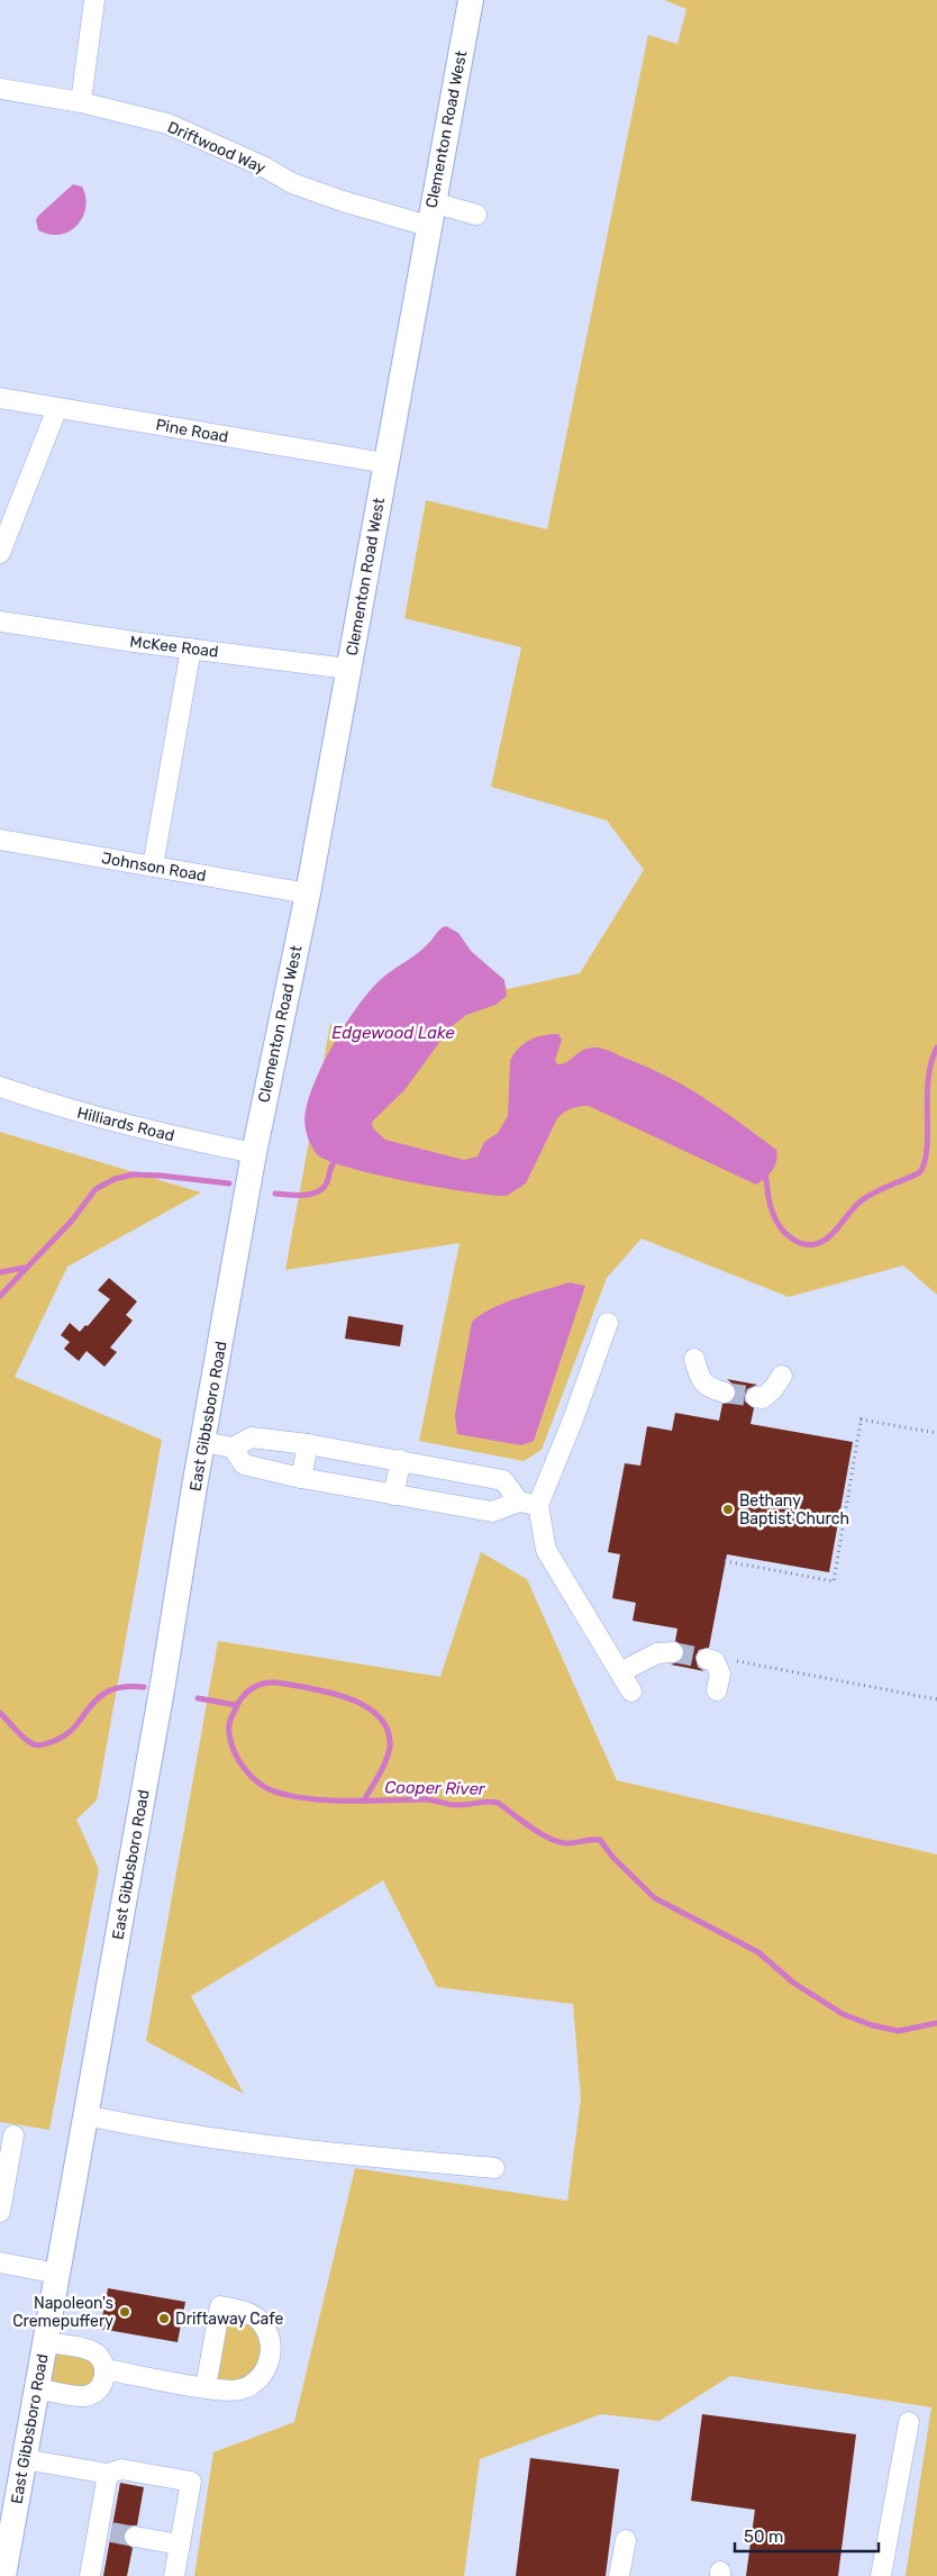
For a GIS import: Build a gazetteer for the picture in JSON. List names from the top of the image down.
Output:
{
  "streets": {
    "main road": ["Clementon Road West", "East Gibbsboro Road"],
    "street": [
      "Driftwood Way",
      "Pine Road",
      "McKee Road",
      "Johnson Road",
      "Hilliards Road"
    ]
  },
  "crossings": [
    ["Clementon Road West", "Driftwood Way"],
    ["Clementon Road West", "Pine Road"],
    ["Clementon Road West", "McKee Road"],
    ["Clementon Road West", "Johnson Road"],
    ["Clementon Road West", "Hilliards Road"],
    ["Clementon Road West", "East Gibbsboro Road"],
    ["Hilliards Road", "East Gibbsboro Road"]
  ],
  "water": ["Edgewood Lake", "Cooper River"],
  "places": ["Bethany Baptist Church", "Napoleon's Cremepuffery", "Driftaway Cafe"],
  "scale_bar": "50 m"
}
